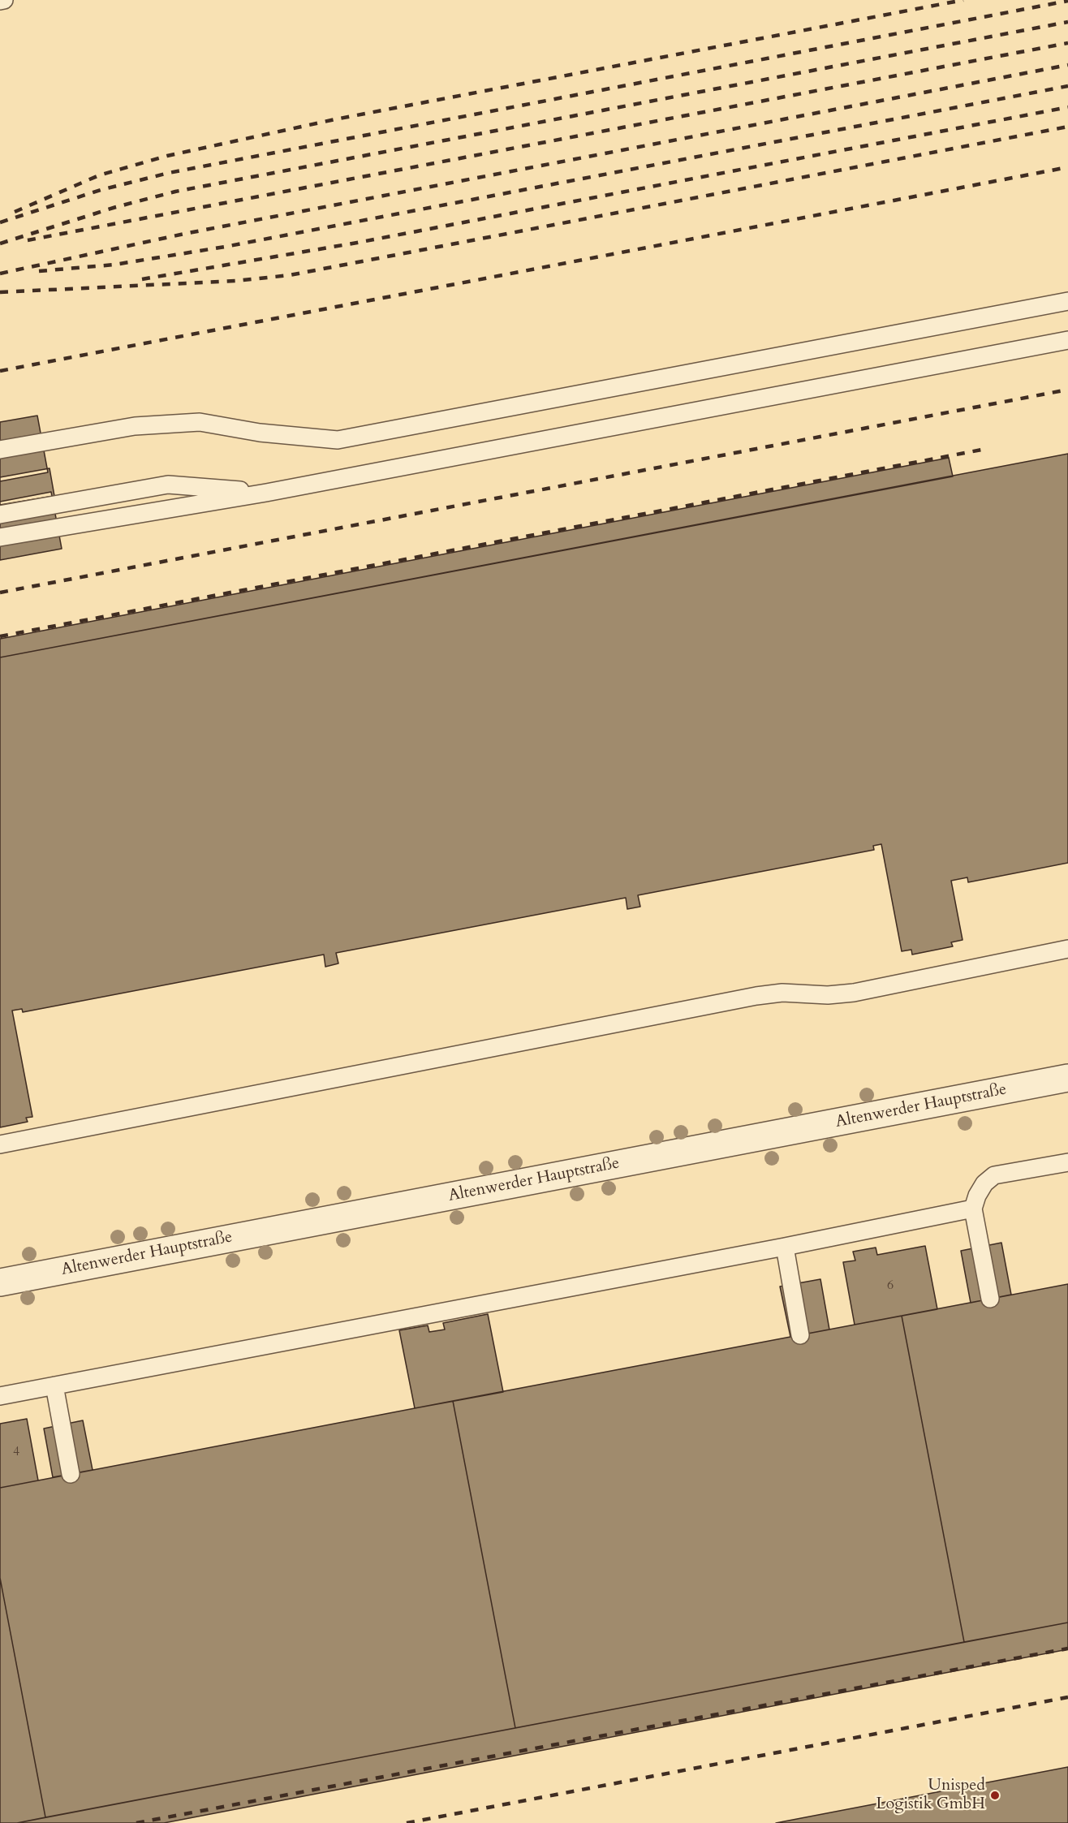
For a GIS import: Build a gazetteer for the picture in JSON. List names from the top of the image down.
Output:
{
  "streets": {
    "street": ["Altenwerder Hauptstraße"]
  },
  "places": ["Unisped Logistik GmbH"],
  "house_numbers": ["6", "4"]
}
